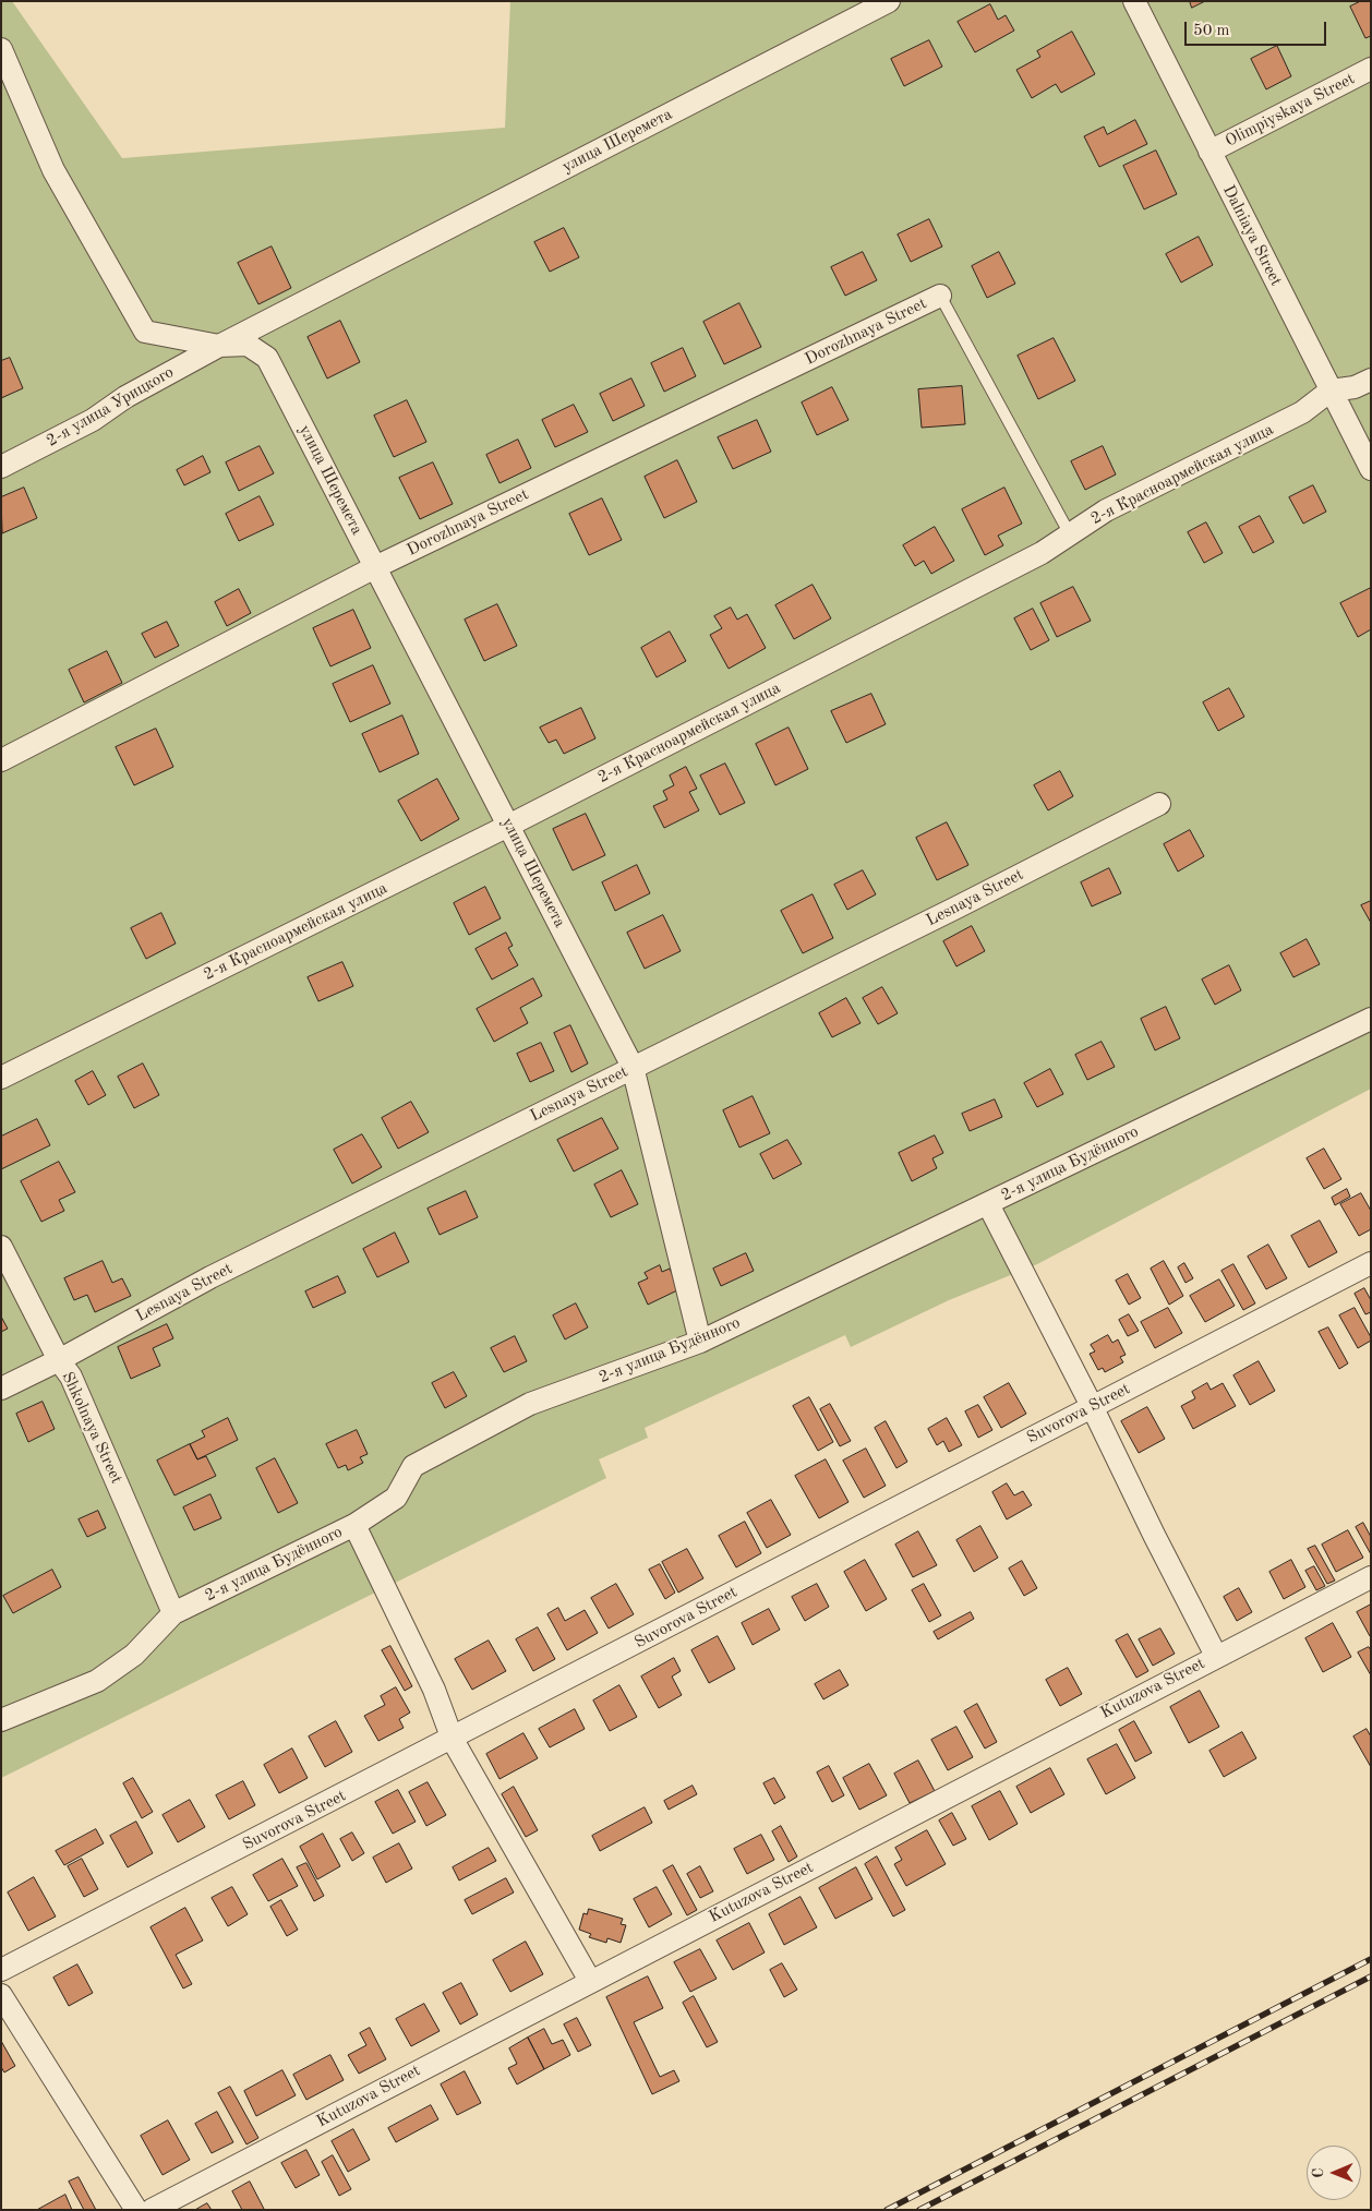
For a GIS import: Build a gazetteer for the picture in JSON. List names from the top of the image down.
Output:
{
  "streets": {
    "street": [
      "Olimpiyskaya Street",
      "улица Шеремета",
      "Dalniaya Street",
      "Dorozhnaya Street",
      "2-я улица Урицкого",
      "2-я Красноармейская улица",
      "Lesnaya Street",
      "2-я улица Будённого",
      "Suvorova Street",
      "Shkolnaya Street",
      "Kutuzova Street"
    ]
  },
  "crossings": [
    ["Olimpiyskaya Street", "Dalniaya Street"],
    ["улица Шеремета", "Dorozhnaya Street"],
    ["улица Шеремета", "2-я улица Урицкого"],
    ["улица Шеремета", "2-я Красноармейская улица"],
    ["улица Шеремета", "Lesnaya Street"],
    ["улица Шеремета", "2-я улица Будённого"],
    ["Dalniaya Street", "2-я Красноармейская улица"],
    ["Lesnaya Street", "Shkolnaya Street"],
    ["2-я улица Будённого", "Shkolnaya Street"]
  ],
  "scale_bar": "50 m",
  "north": "left"
}
